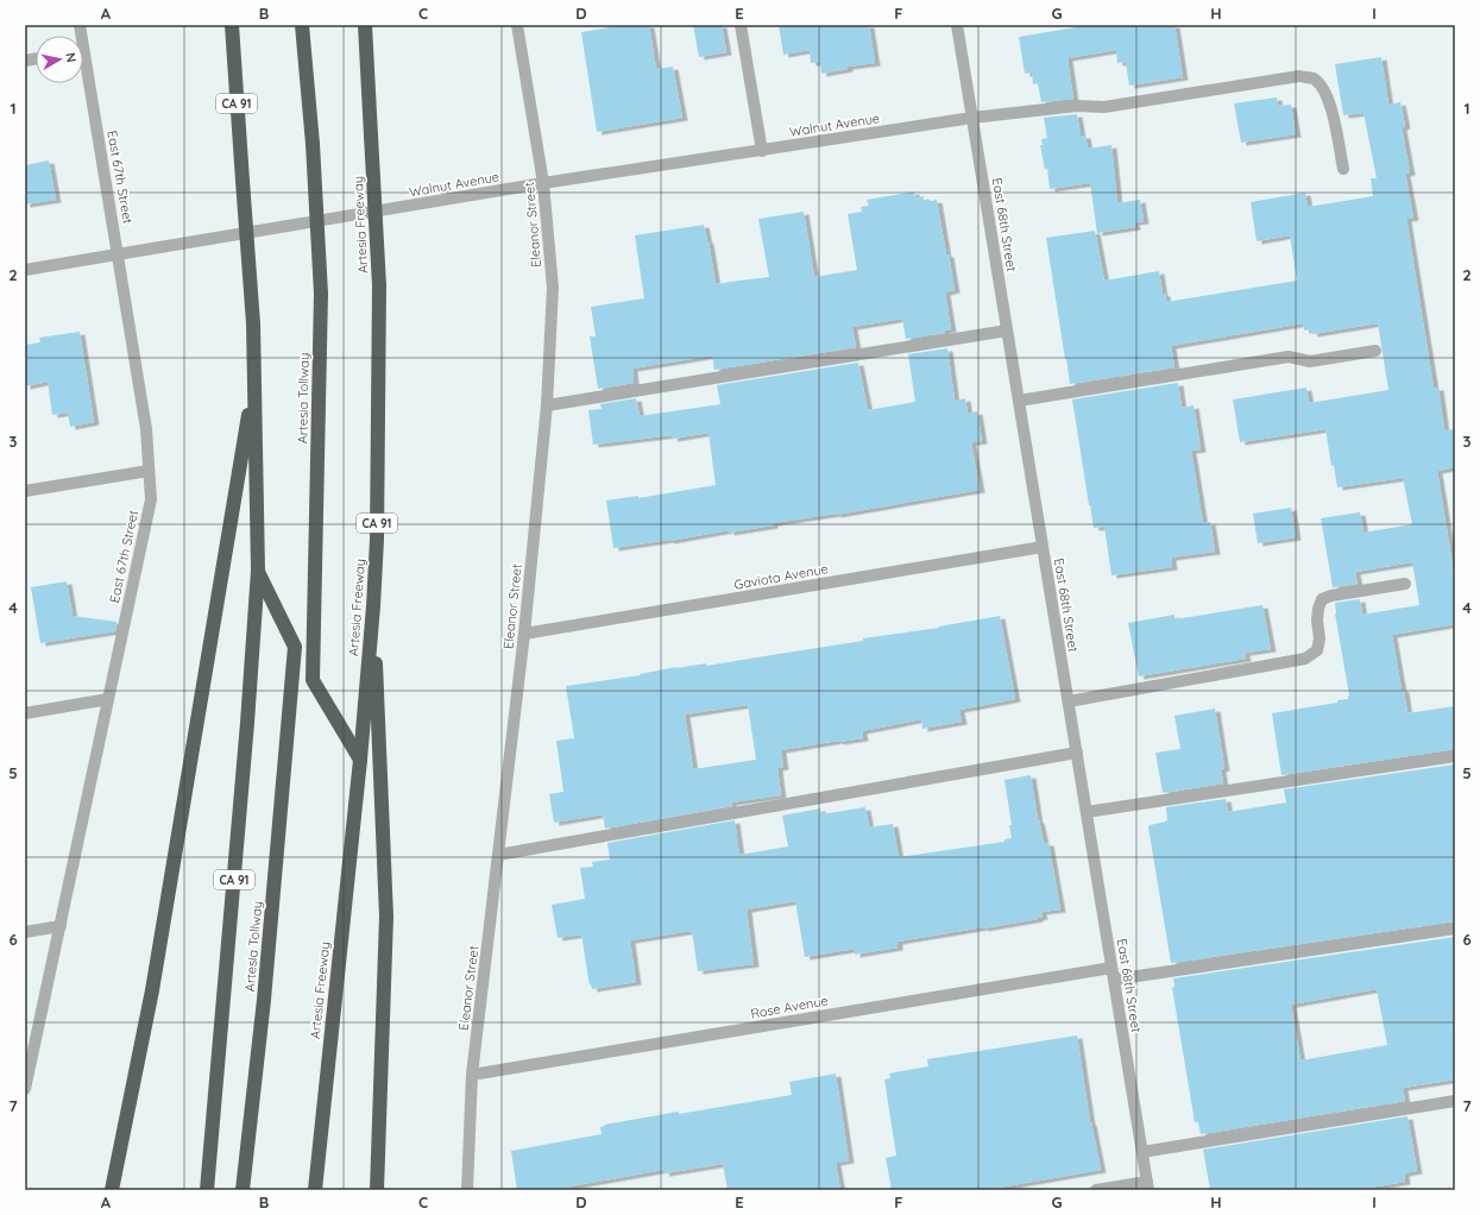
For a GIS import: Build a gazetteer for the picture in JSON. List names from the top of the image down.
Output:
{
  "streets": {
    "highway": ["CA 91", "Artesia Freeway", "Artesia Tollway"],
    "street": [
      "Walnut Avenue",
      "East 67th Street",
      "Eleanor Street",
      "East 68th Street",
      "Gaviota Avenue",
      "Rose Avenue"
    ]
  },
  "crossings": [
    ["CA 91", "Artesia Tollway"],
    ["Walnut Avenue", "East 67th Street"],
    ["Walnut Avenue", "Eleanor Street"],
    ["Walnut Avenue", "East 68th Street"],
    ["Artesia Freeway", "Artesia Tollway"],
    ["Eleanor Street", "Gaviota Avenue"],
    ["Eleanor Street", "Rose Avenue"],
    ["East 68th Street", "Gaviota Avenue"],
    ["East 68th Street", "Rose Avenue"]
  ],
  "north": "right",
  "grid": {
    "columns": [
      "A",
      "B",
      "C",
      "D",
      "E",
      "F",
      "G",
      "H",
      "I"
    ],
    "rows": [
      "1",
      "2",
      "3",
      "4",
      "5",
      "6",
      "7"
    ]
  }
}
